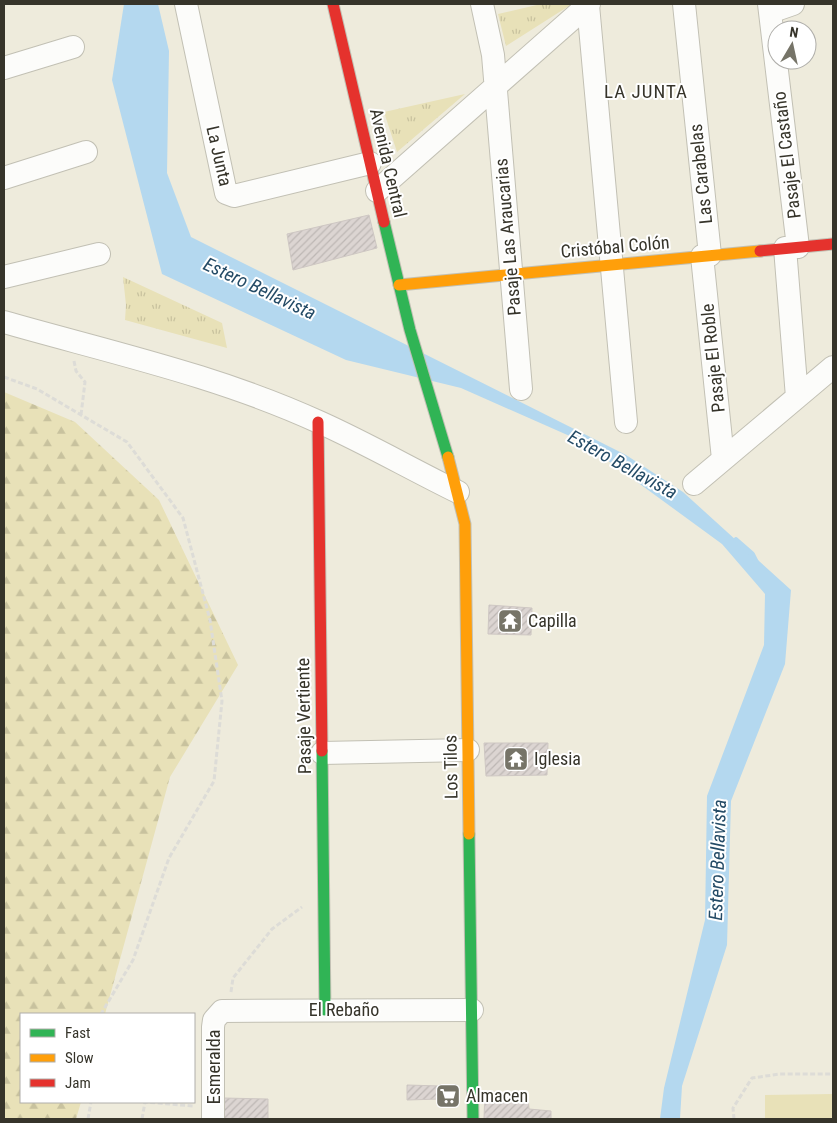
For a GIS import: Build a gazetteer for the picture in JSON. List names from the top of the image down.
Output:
{
  "streets": {
    "street": [
      "Pasaje El Castaño",
      "La Junta",
      "Avenida Central",
      "Las Carabelas",
      "Pasaje Las Araucarias",
      "Cristóbal Colón",
      "Pasaje El Roble",
      "Pasaje Vertiente",
      "Los Tilos",
      "El Rebaño",
      "Esmeralda"
    ]
  },
  "crossings": [
    ["Pasaje El Castaño", "Cristóbal Colón"],
    ["La Junta", "Avenida Central"],
    ["Avenida Central", "Cristóbal Colón"],
    ["Avenida Central", "Los Tilos"],
    ["Las Carabelas", "Cristóbal Colón"],
    ["Las Carabelas", "Pasaje El Roble"],
    ["Pasaje Las Araucarias", "Cristóbal Colón"],
    ["Cristóbal Colón", "Pasaje El Roble"],
    ["Pasaje Vertiente", "El Rebaño"],
    ["Los Tilos", "El Rebaño"],
    ["El Rebaño", "Esmeralda"]
  ],
  "districts": ["LA JUNTA"],
  "water": ["Estero Bellavista"],
  "places": {
    "temple": ["Capilla", "Iglesia"],
    "supermarket": ["Almacen"]
  },
  "legend": ["Fast", "Slow", "Jam"],
  "north": "top"
}
